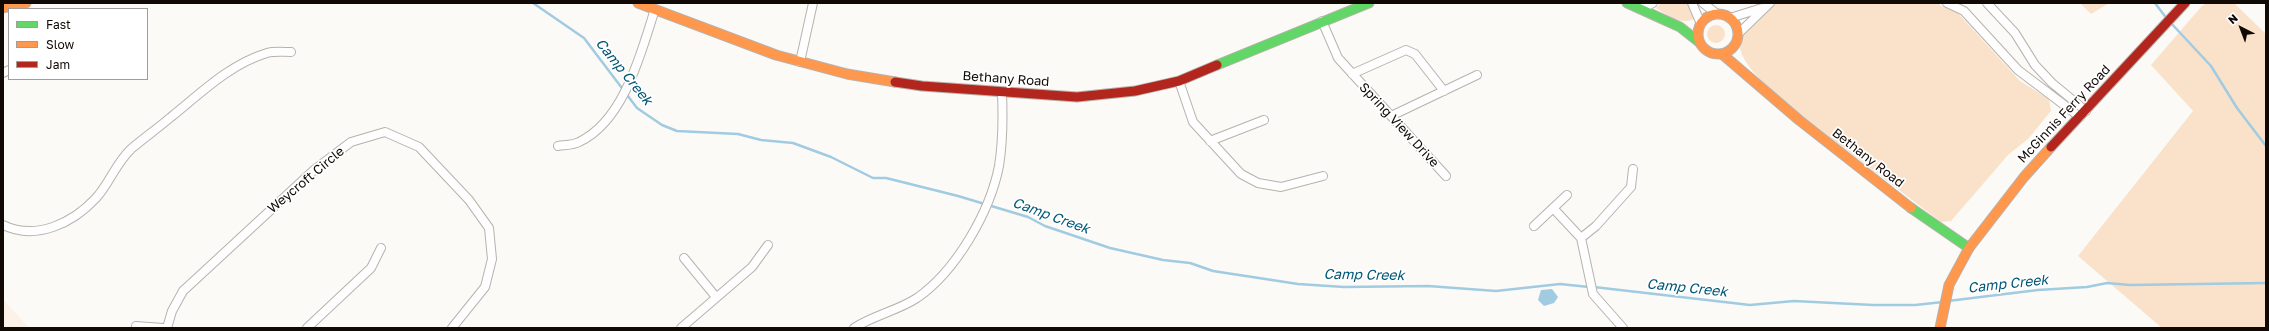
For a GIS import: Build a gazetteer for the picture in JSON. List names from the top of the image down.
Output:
{
  "streets": {
    "street": [
      "Bethany Road",
      "McGinnis Ferry Road",
      "Spring View Drive",
      "Weycroft Circle"
    ]
  },
  "crossings": [
    ["Bethany Road", "McGinnis Ferry Road"],
    ["Bethany Road", "Spring View Drive"]
  ],
  "water": ["Camp Creek"],
  "legend": ["Fast", "Slow", "Jam"],
  "north": "top left"
}
